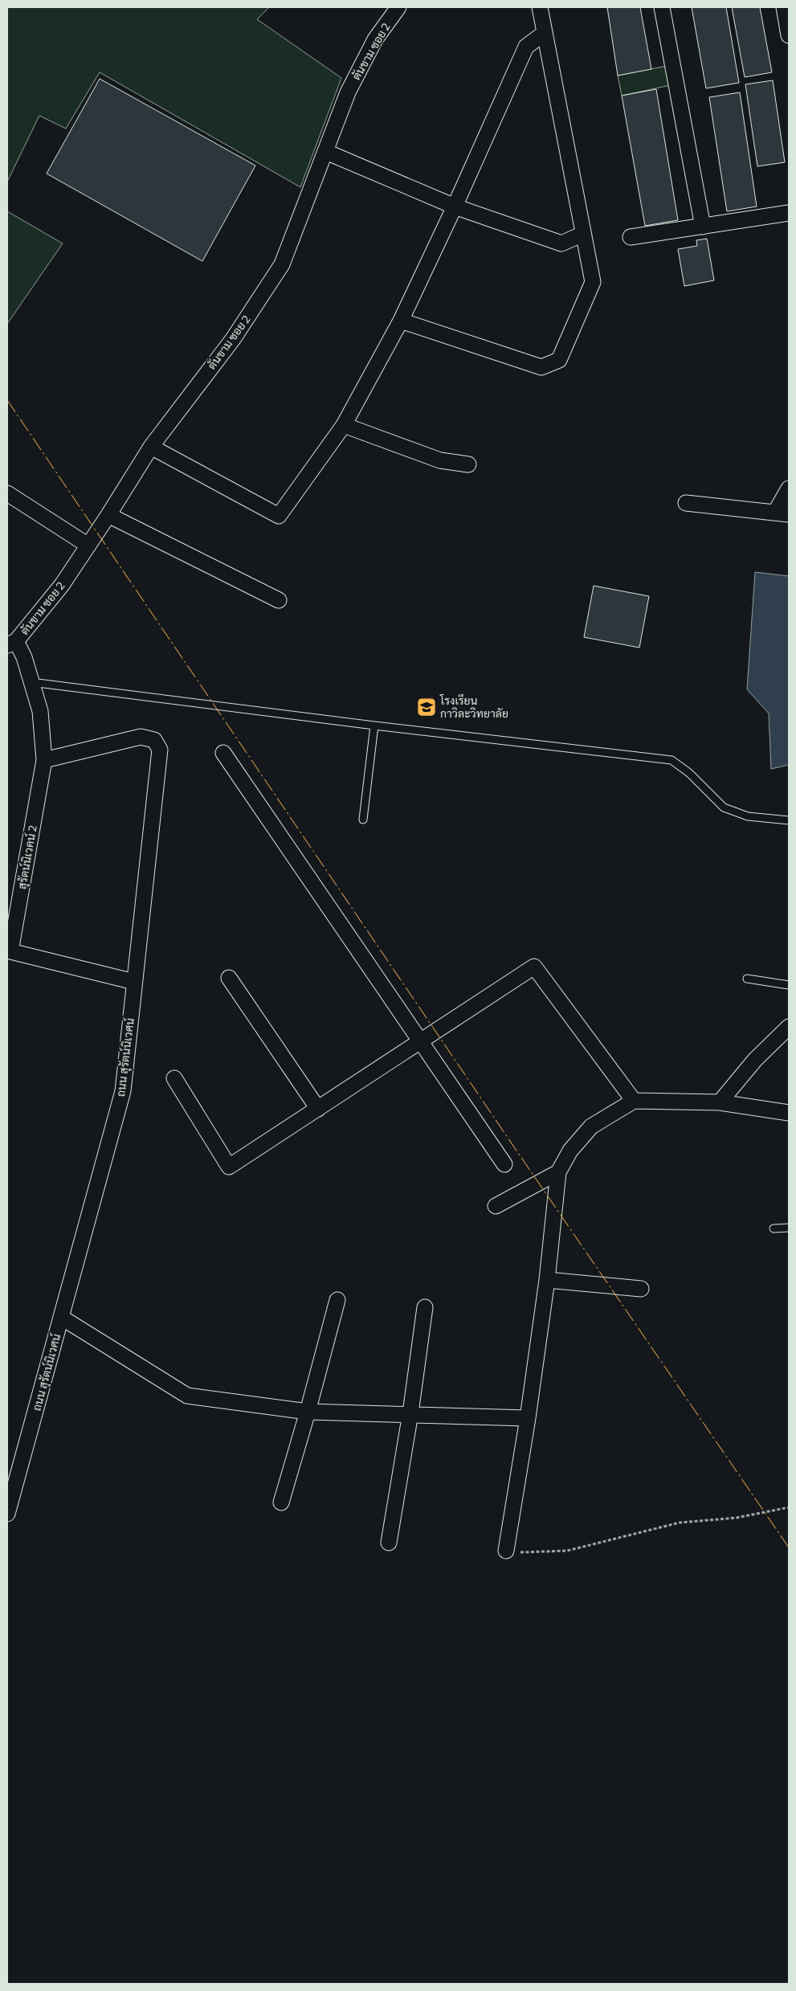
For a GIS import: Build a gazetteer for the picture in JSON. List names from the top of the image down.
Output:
{
  "streets": {
    "street": ["ตันขาม ซอย 2", "สุรัตน์นิเวคน์ 2", "ถนน สุรัตน์นิเวศน์"]
  },
  "crossings": [
    ["ตันขาม ซอย 2", "สุรัตน์นิเวคน์ 2"],
    ["สุรัตน์นิเวคน์ 2", "ถนน สุรัตน์นิเวศน์"]
  ],
  "places": {
    "school or university": ["โรงเรียน กาวิละวิทยาลัย"]
  }
}
